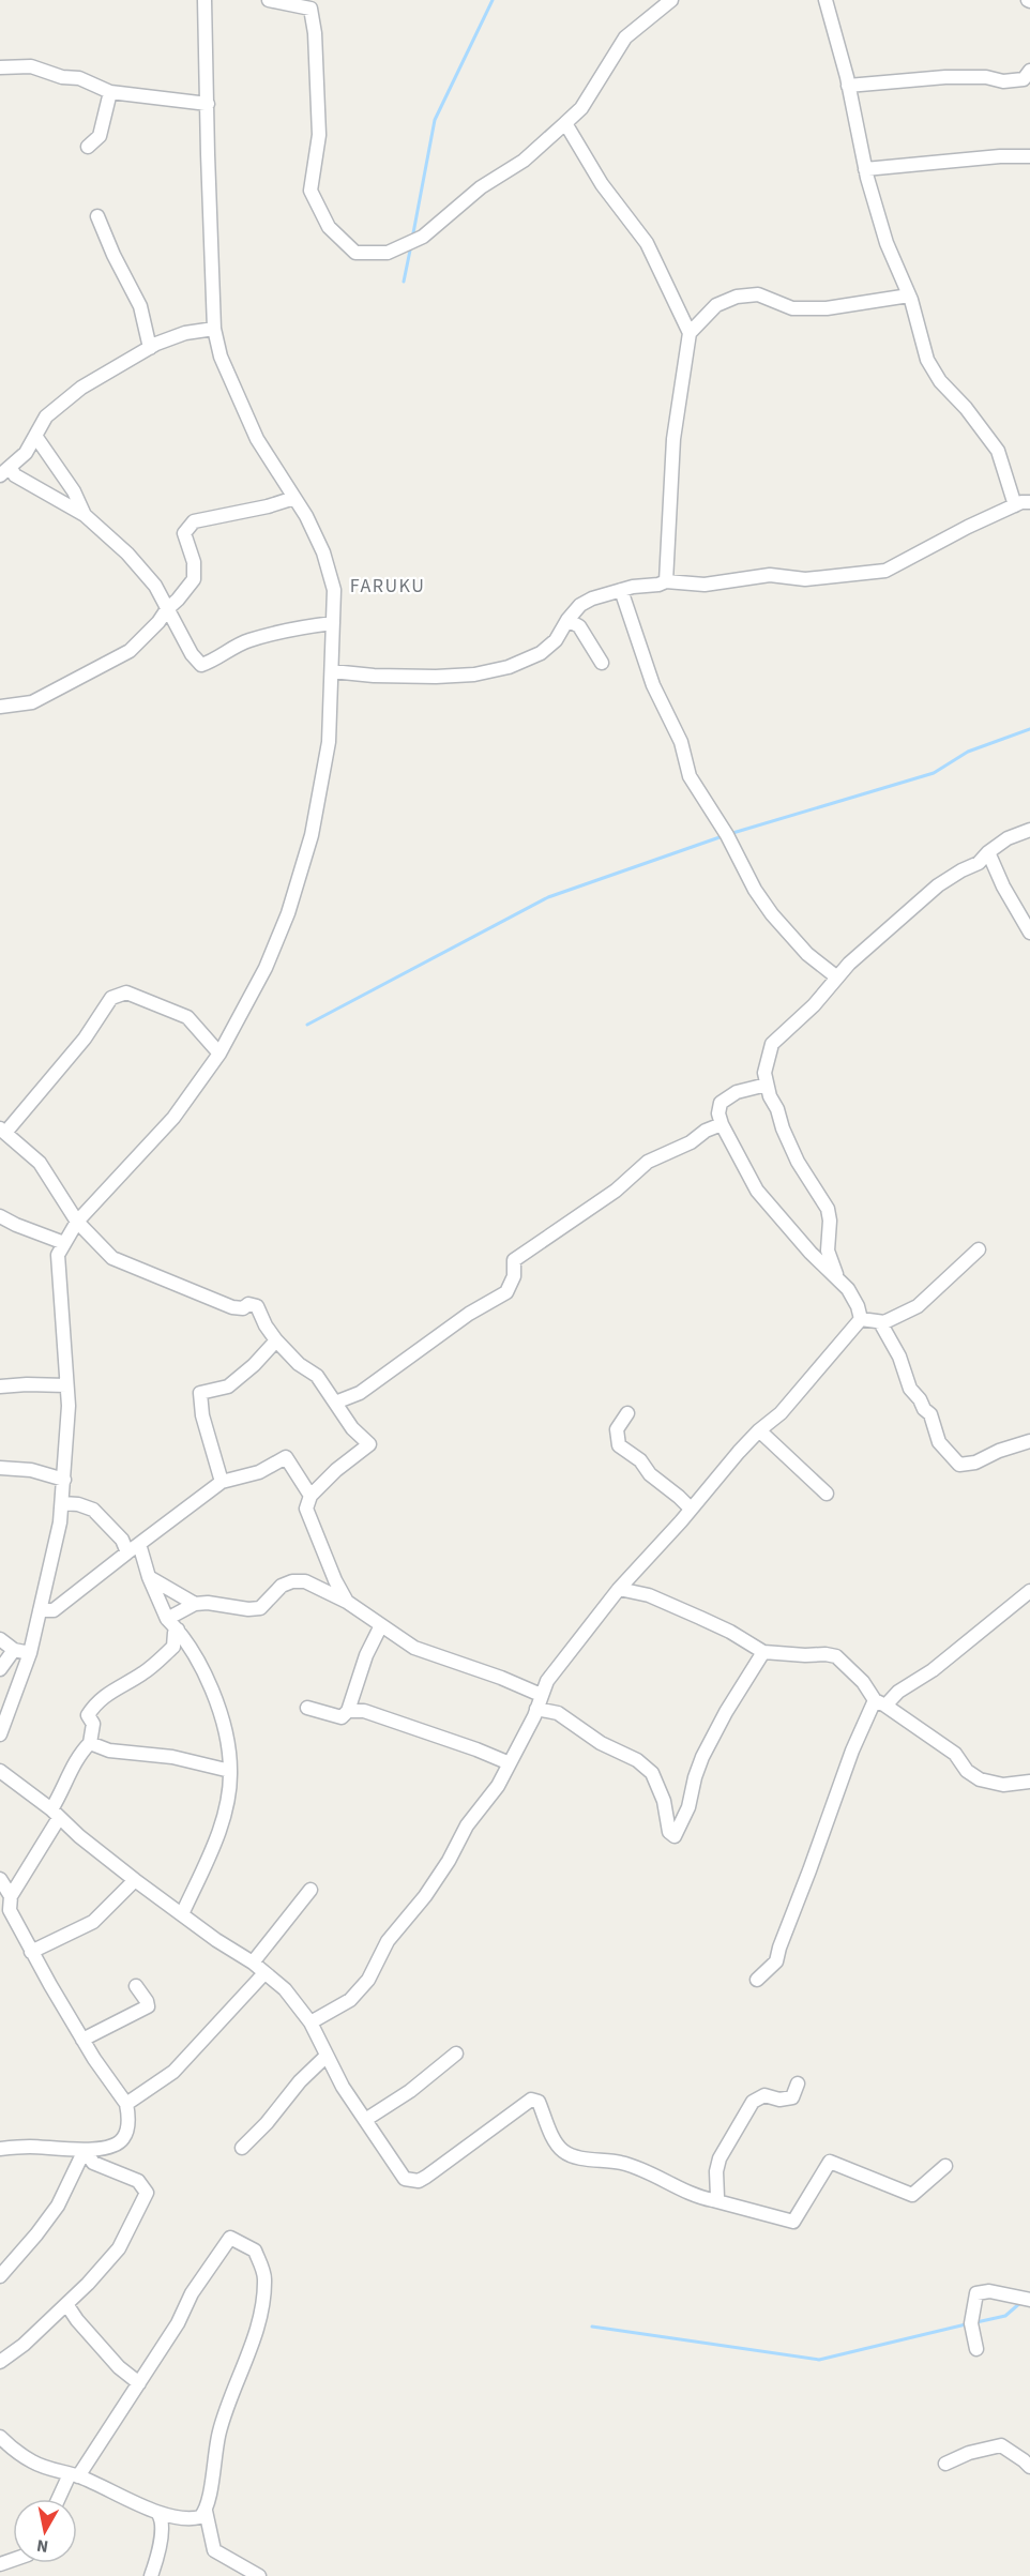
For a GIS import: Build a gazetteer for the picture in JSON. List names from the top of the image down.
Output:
{
  "districts": ["FARUKU"],
  "north": "bottom"
}
